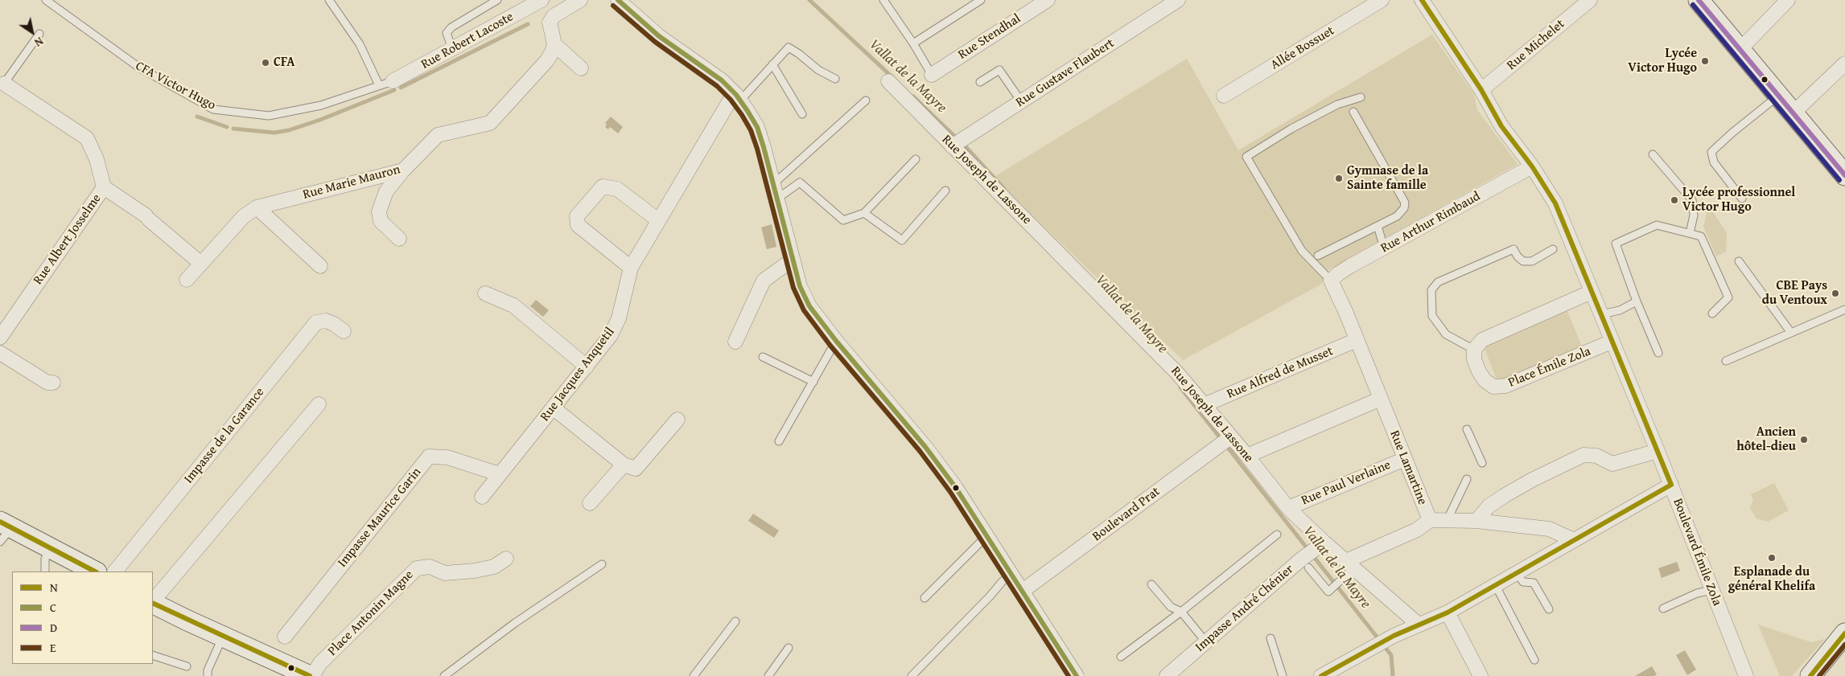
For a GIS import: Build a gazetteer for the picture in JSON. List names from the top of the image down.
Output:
{
  "streets": {
    "street": [
      "Rue Stendhal",
      "Rue Robert Lacoste",
      "Rue Michelet",
      "Allée Bossuet",
      "Rue Gustave Flaubert",
      "Rue Joseph de Lassone",
      "Rue Marie Mauron",
      "Rue Arthur Rimbaud",
      "Rue Albert Josselme",
      "Place Émile Zola",
      "Rue Alfred de Musset",
      "Rue Jacques Anquetil",
      "Impasse de la Garance",
      "Rue Lamartine",
      "Rue Paul Verlaine",
      "Boulevard Prat",
      "Impasse Maurice Garin",
      "Boulevard Émile Zola",
      "Impasse André Chénier",
      "Place Antonin Magne"
    ],
    "lane": ["CFA Victor Hugo"]
  },
  "crossings": [
    ["Rue Robert Lacoste", "CFA Victor Hugo"],
    ["Rue Michelet", "Boulevard Émile Zola"],
    ["Rue Gustave Flaubert", "Rue Joseph de Lassone"],
    ["Rue Joseph de Lassone", "Rue Alfred de Musset"],
    ["Rue Joseph de Lassone", "Rue Paul Verlaine"],
    ["Rue Joseph de Lassone", "Boulevard Prat"],
    ["Rue Joseph de Lassone", "Impasse André Chénier"],
    ["Rue Arthur Rimbaud", "Rue Lamartine"],
    ["Rue Arthur Rimbaud", "Boulevard Émile Zola"],
    ["Place Émile Zola", "Boulevard Émile Zola"],
    ["Rue Alfred de Musset", "Rue Lamartine"],
    ["Rue Jacques Anquetil", "Impasse Maurice Garin"],
    ["Rue Lamartine", "Rue Paul Verlaine"]
  ],
  "water": ["Vallat de la Mayre"],
  "places": [
    "Lycée Victor Hugo",
    "CFA",
    "Gymnase de la Sainte famille",
    "Lycée professionnel Victor Hugo",
    "CBE Pays du Ventoux",
    "Ancien hôtel-dieu",
    "Esplanade du général Khelifa"
  ],
  "lines": [
    "transit line N",
    "transit line C",
    "transit line D",
    "transit line E"
  ],
  "legend": [
    "N",
    "C",
    "D",
    "E"
  ],
  "north": "bottom right"
}
